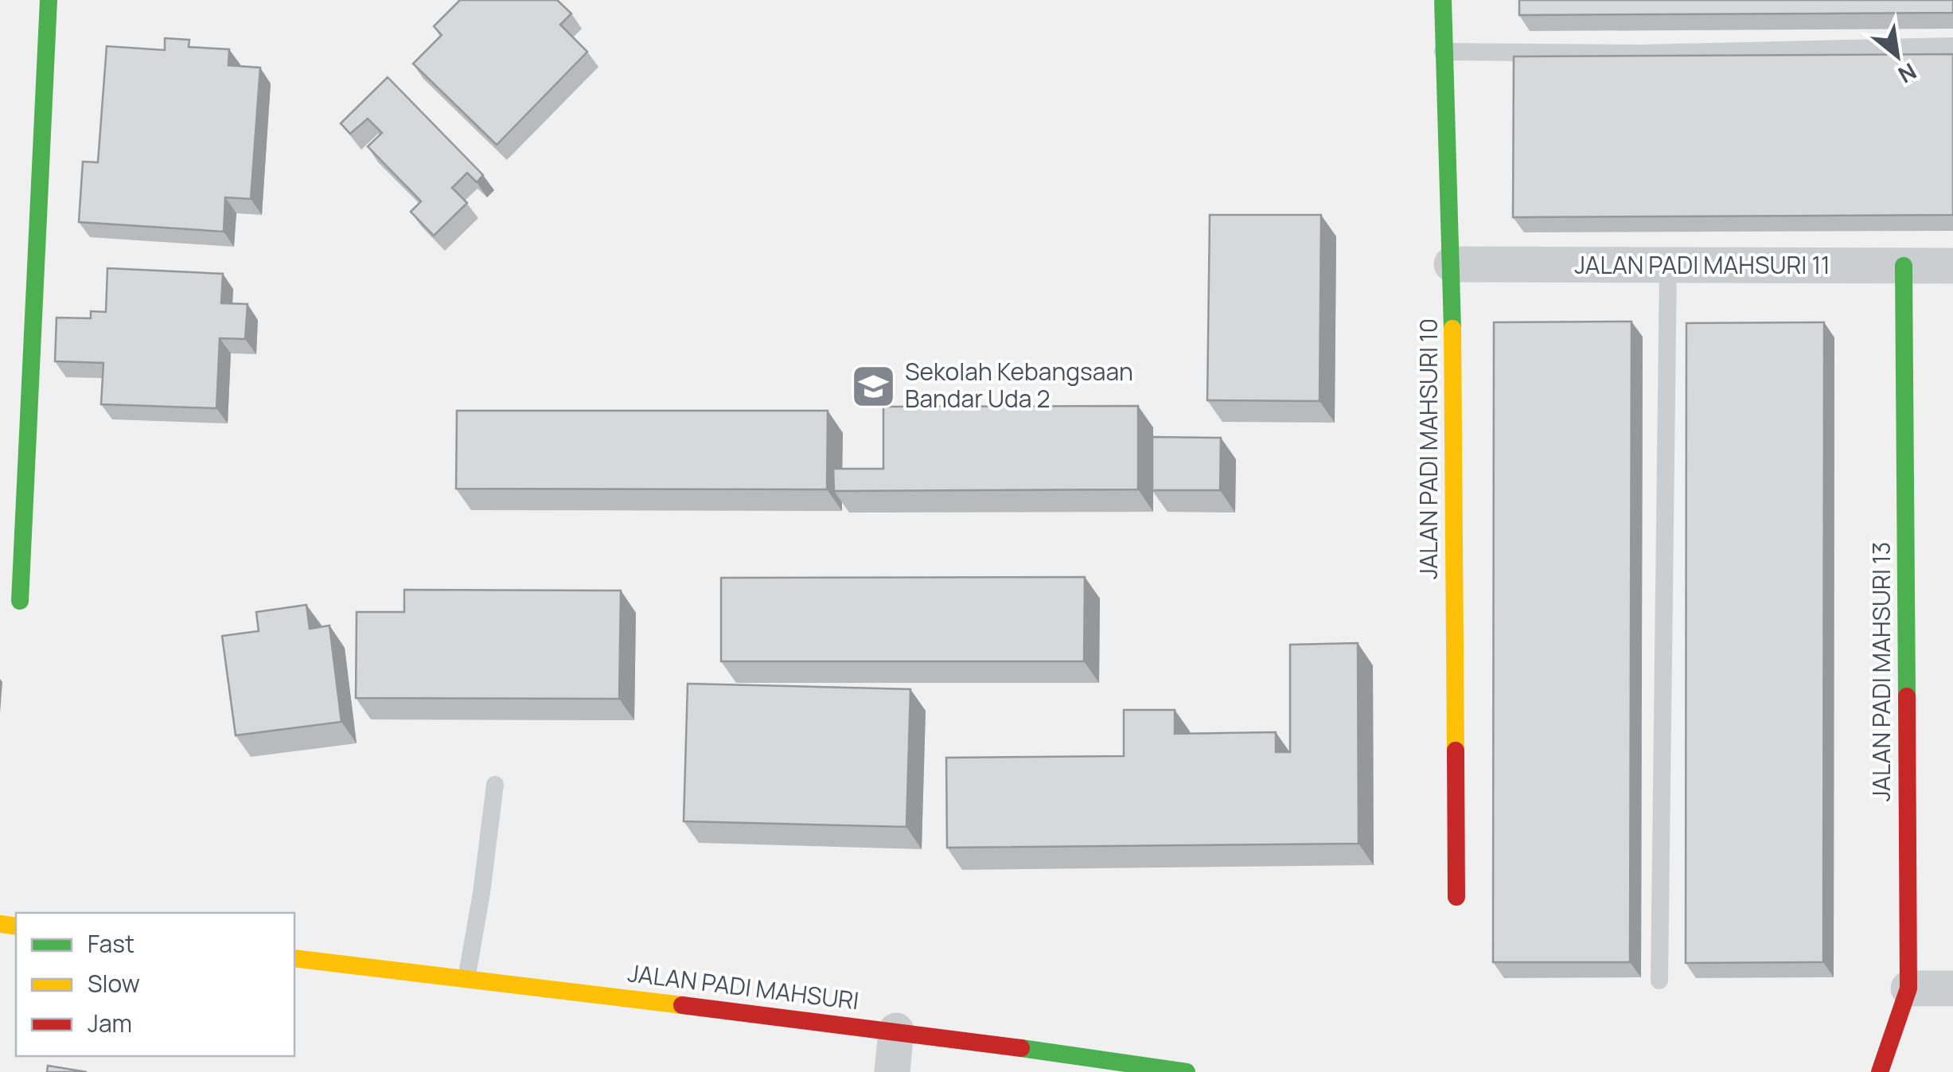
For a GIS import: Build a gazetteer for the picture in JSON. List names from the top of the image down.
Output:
{
  "streets": {
    "street": [
      "JALAN PADI MAHSURI 11",
      "JALAN PADI MAHSURI 10",
      "JALAN PADI MAHSURI 13",
      "JALAN PADI MAHSURI"
    ]
  },
  "crossings": [
    ["JALAN PADI MAHSURI 11", "JALAN PADI MAHSURI 10"],
    ["JALAN PADI MAHSURI 11", "JALAN PADI MAHSURI 13"]
  ],
  "places": {
    "school or university": ["Sekolah Kebangsaan Bandar Uda 2"]
  },
  "legend": ["Fast", "Slow", "Jam"],
  "north": "bottom right"
}
